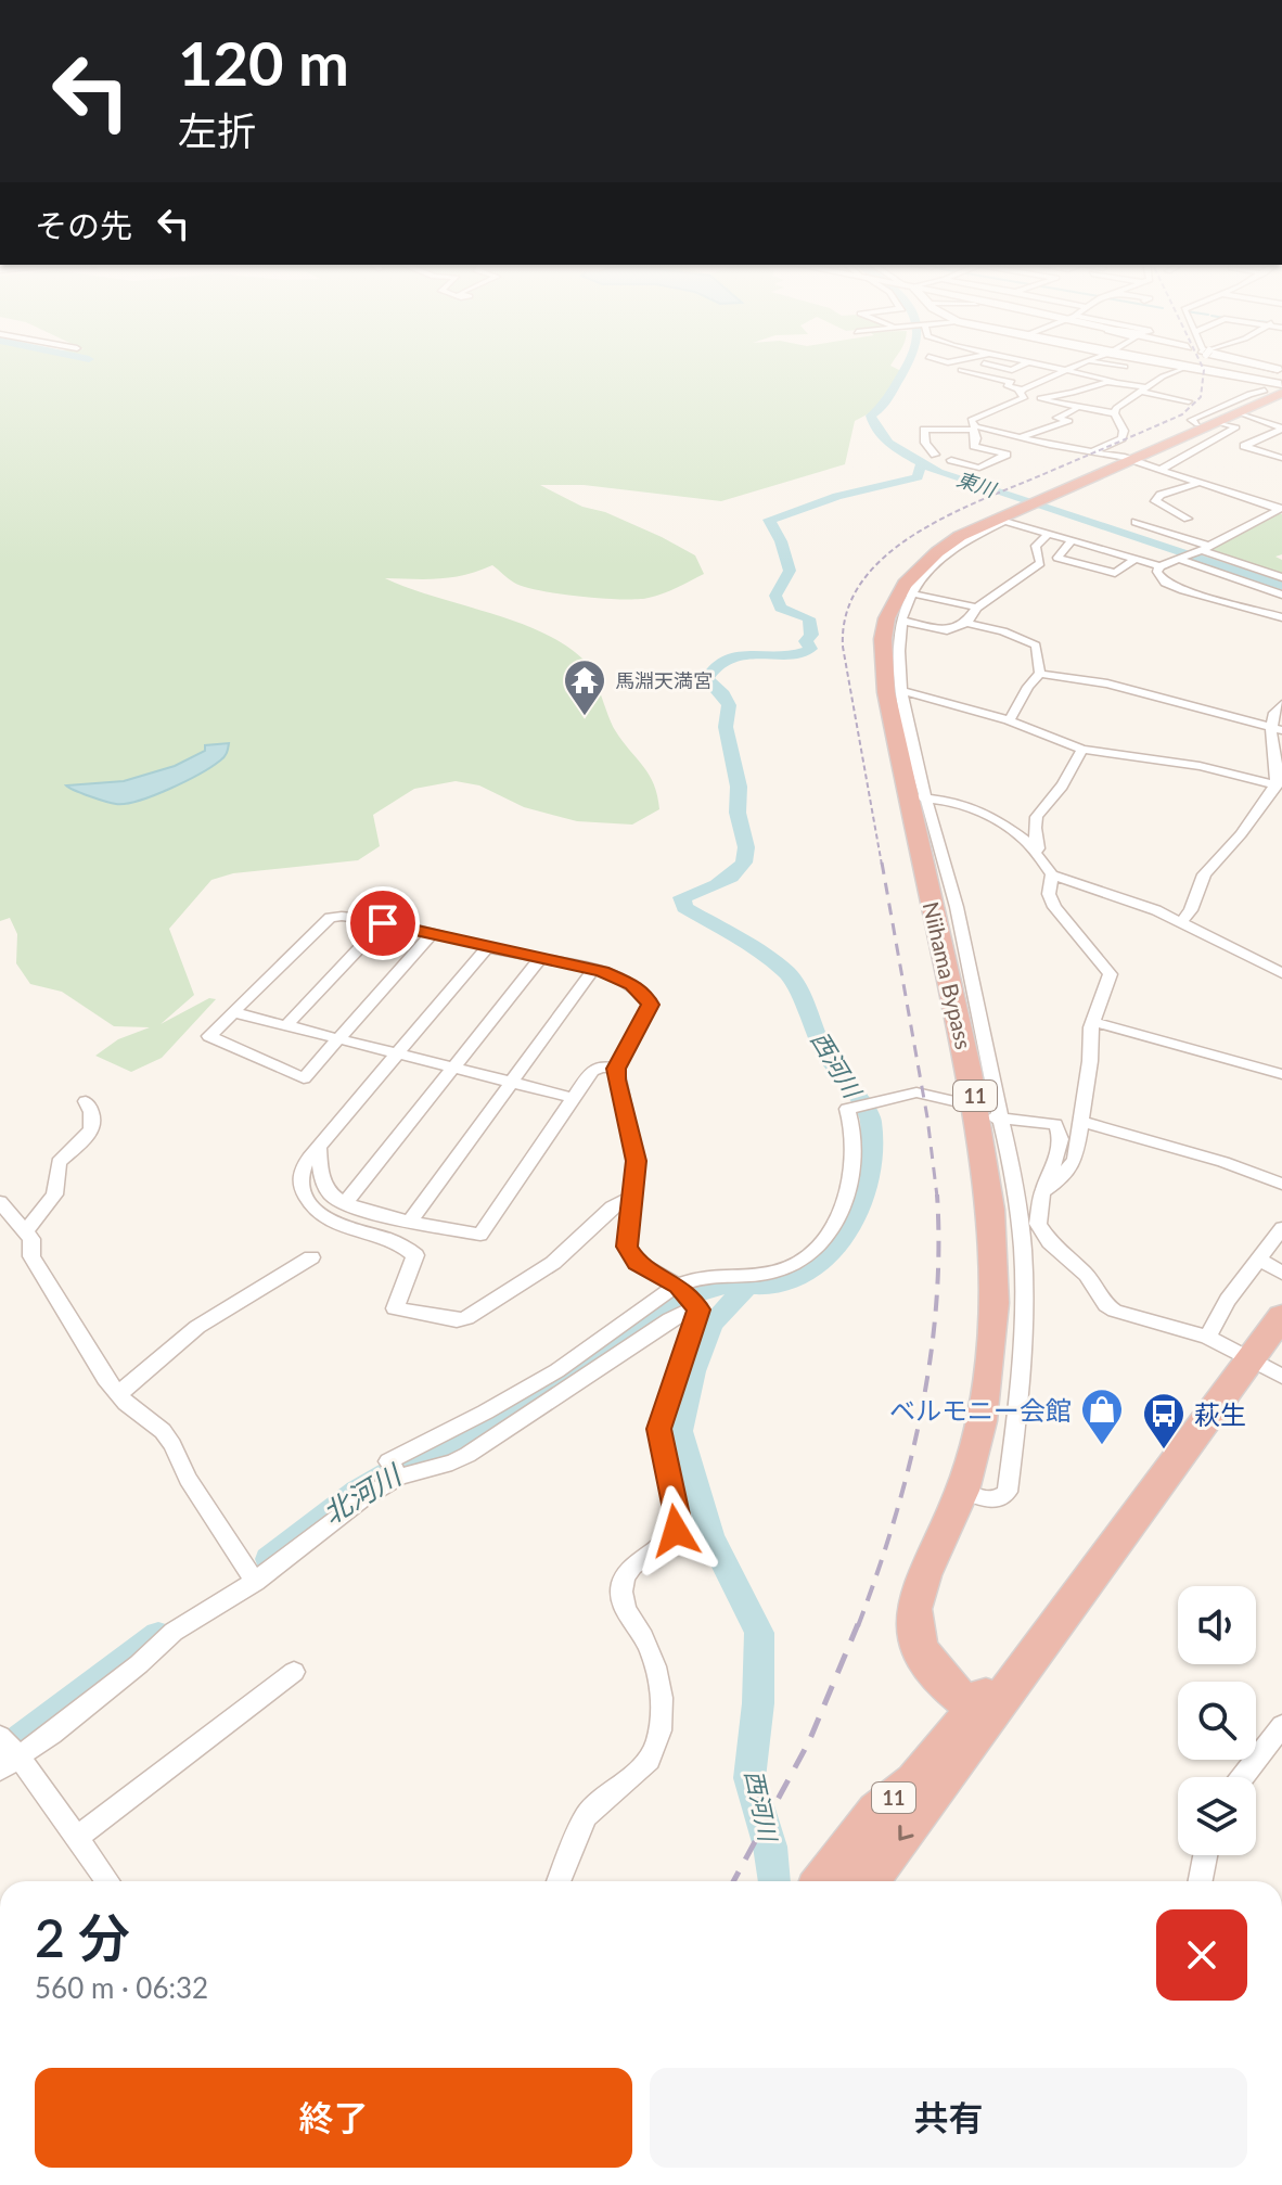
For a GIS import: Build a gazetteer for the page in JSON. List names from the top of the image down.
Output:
{
  "streets": {
    "highway": ["Niihama Bypass", "11"]
  },
  "crossings": [
    ["Niihama Bypass", "11"]
  ],
  "water": ["東川", "西河川", "北河川"],
  "places": {
    "temple": ["馬淵天満宮"],
    "shop": ["ベルモニー会館"],
    "bus stop": ["萩生"]
  },
  "page": {
    "turn": ["120 m", "左折"],
    "then": "その先",
    "heading": ["2 分", "560 m · 06:32"],
    "buttons": ["終了", "共有"]
  }
}
